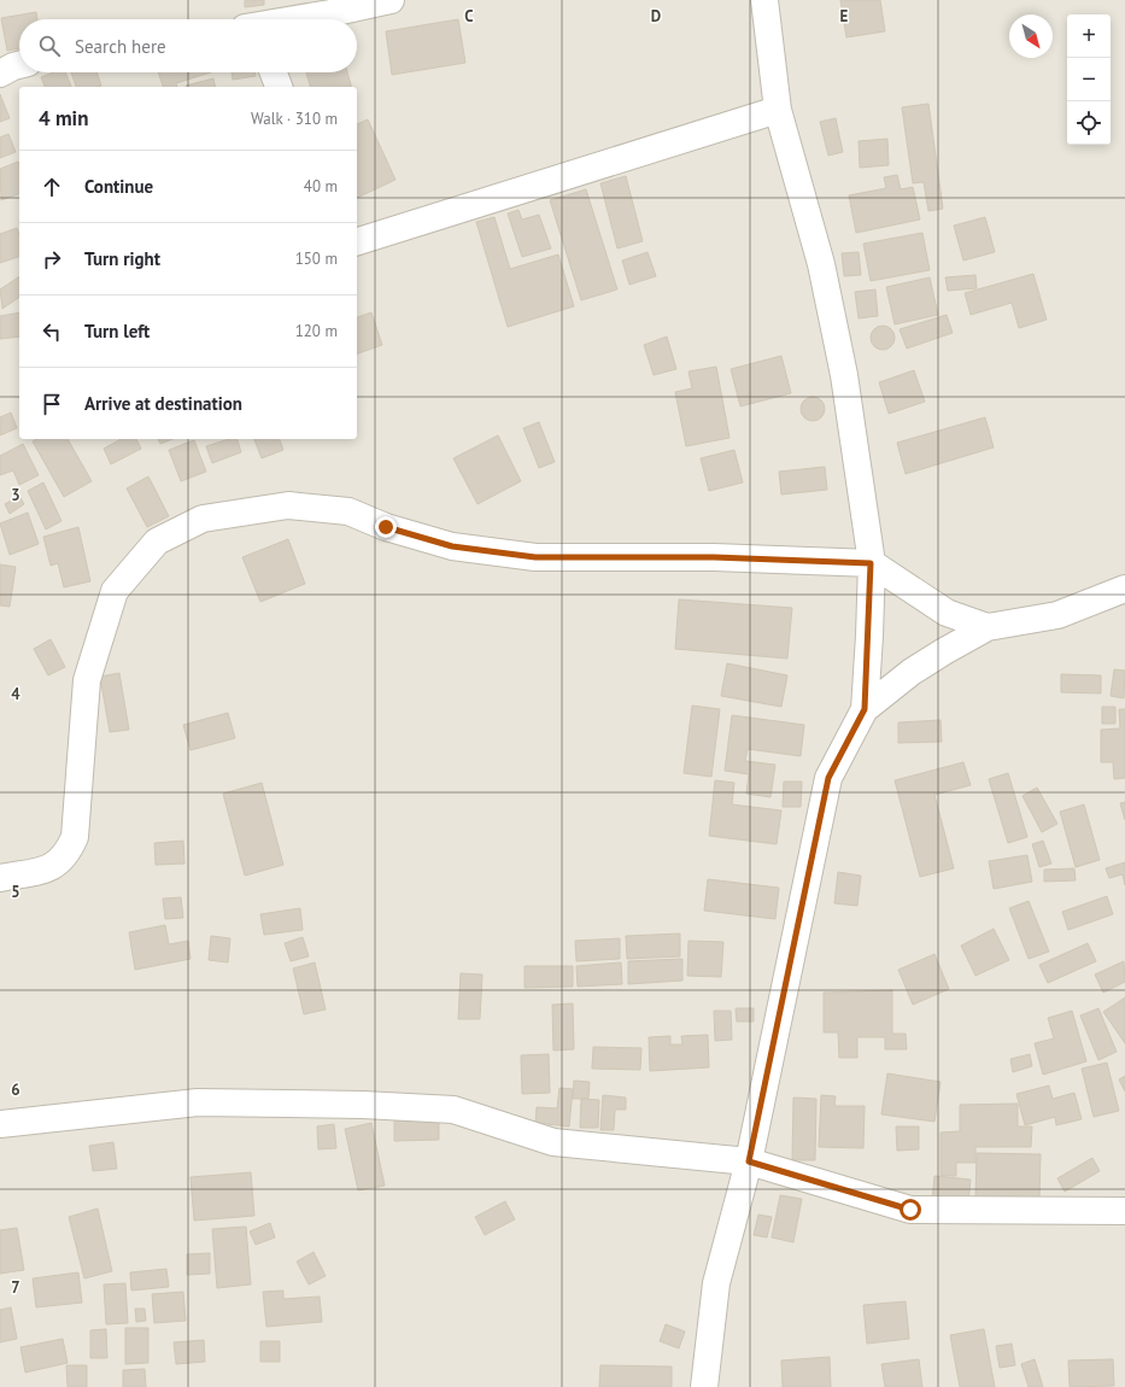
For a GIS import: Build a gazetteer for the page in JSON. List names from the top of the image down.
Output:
{
  "north": "bottom right",
  "page": {
    "map_buttons": ["+", "−"],
    "search": "Search here",
    "heading": ["4 min", "Walk · 310 m"],
    "list": [
      ["Continue", "40 m"],
      ["Turn right", "150 m"],
      ["Turn left", "120 m"],
      "Arrive at destination"
    ]
  },
  "grid": {
    "columns": ["C", "D", "E"],
    "rows": [
      "3",
      "4",
      "5",
      "6",
      "7"
    ]
  }
}
